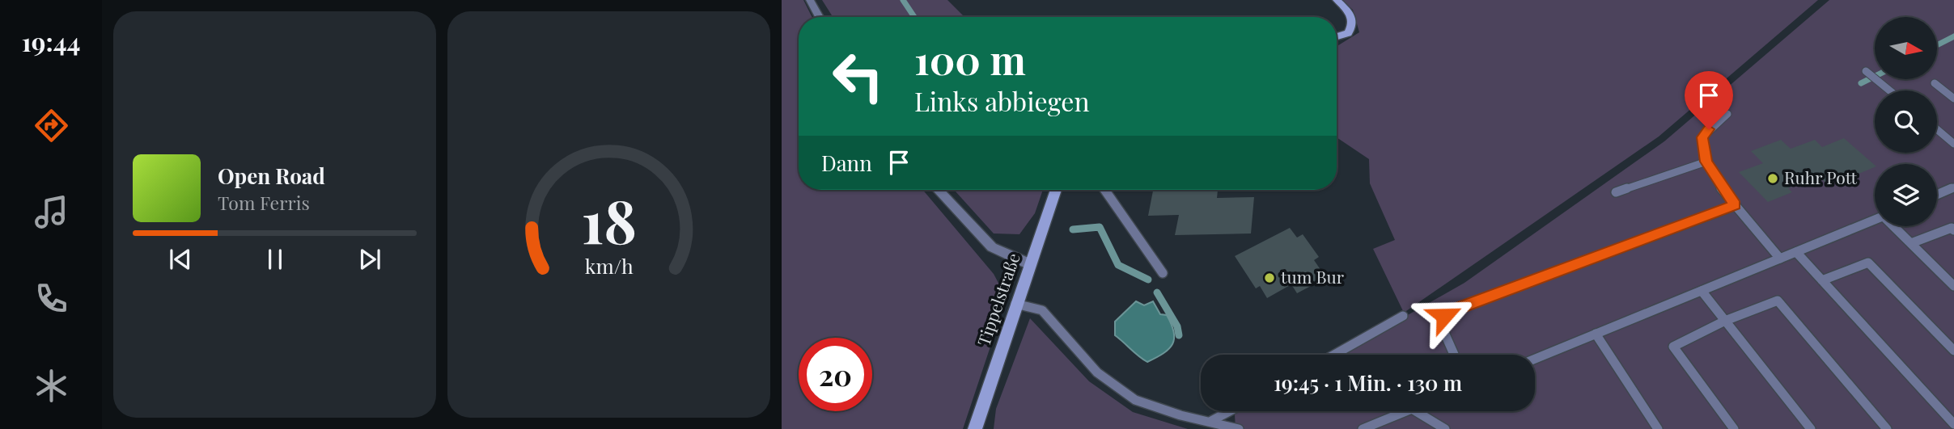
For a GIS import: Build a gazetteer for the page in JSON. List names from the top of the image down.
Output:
{
  "streets": {
    "street": ["Tippelstraße"]
  },
  "places": ["Ruhr Pott", "tum Bur"],
  "north": "right",
  "page": {
    "tabs": "19:44",
    "turn": ["100 m", "Links abbiegen"],
    "then": "Dann",
    "song": ["Open Road", "Tom Ferris"],
    "limit": "20",
    "trip": "19:45 · 1 Min. · 130 m",
    "gauge": ["18", "km/h"]
  }
}
